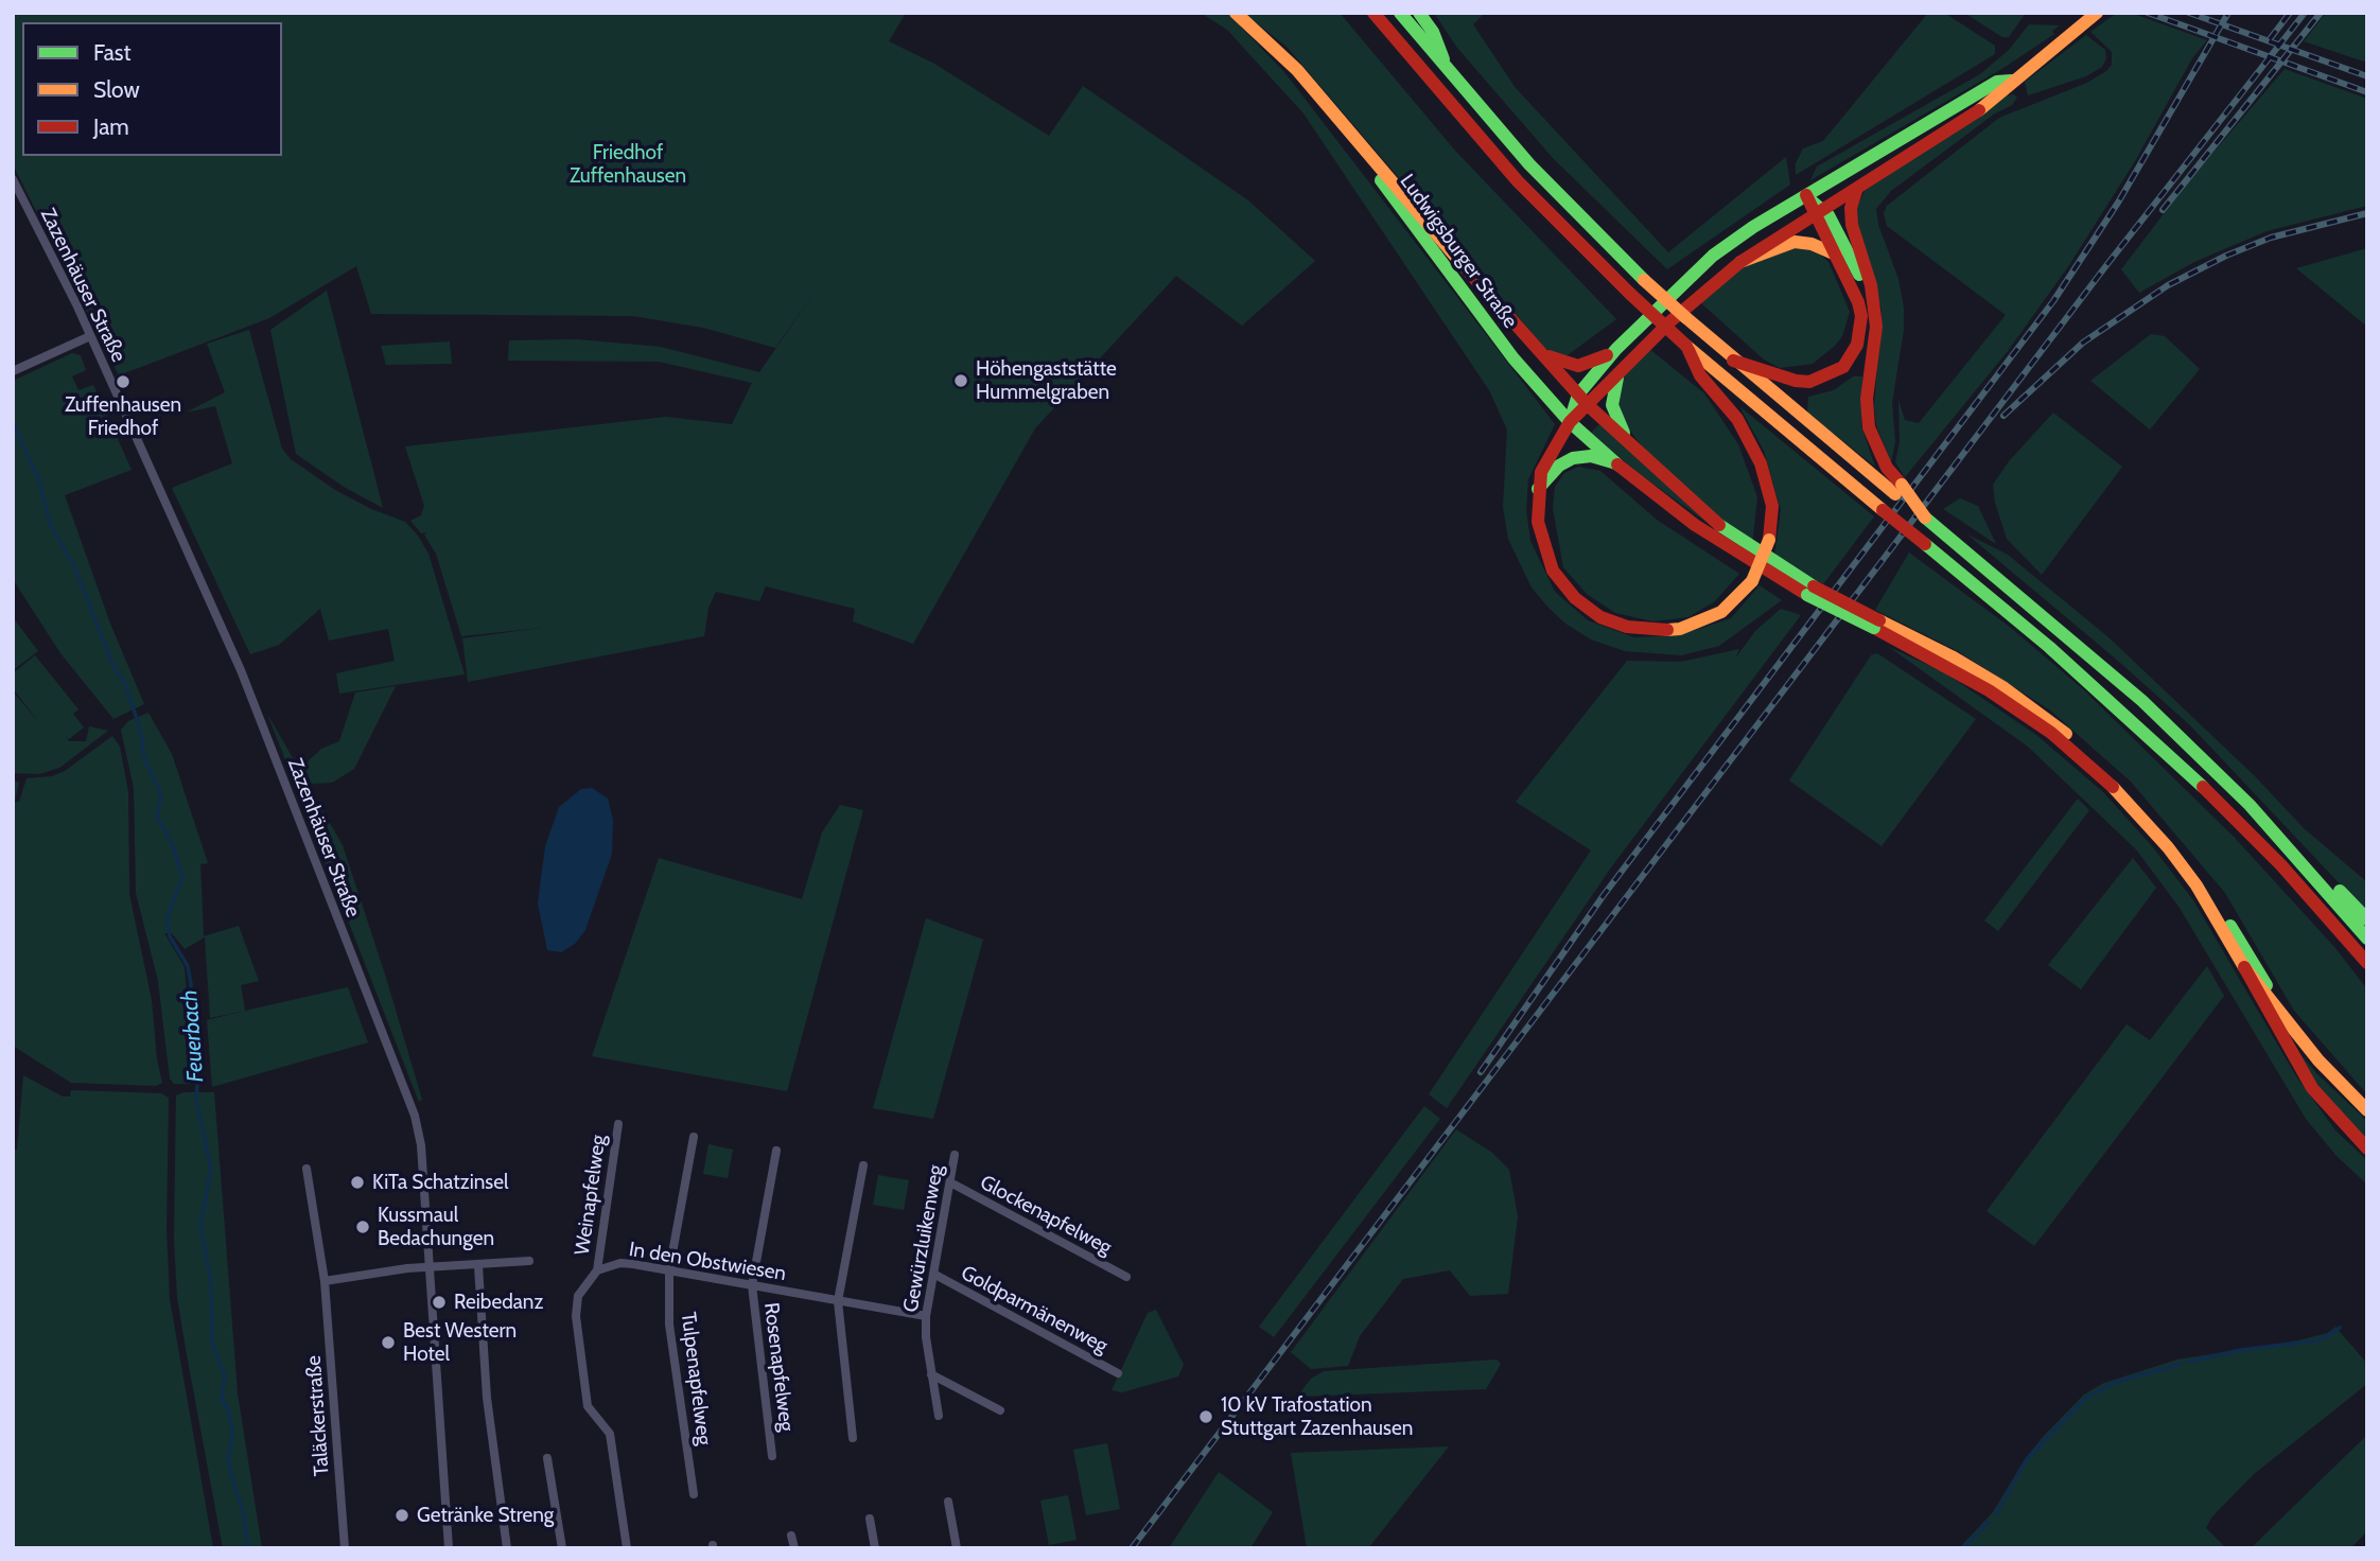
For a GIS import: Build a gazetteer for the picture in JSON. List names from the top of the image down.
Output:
{
  "streets": {
    "main road": ["Ludwigsburger Straße"],
    "street": [
      "Zazenhäuser Straße",
      "Weinapfelweg",
      "Glockenapfelweg",
      "Gewürzluikenweg",
      "In den Obstwiesen",
      "Goldparmänenweg",
      "Rosenapfelweg",
      "Tulpenapfelweg",
      "Taläckerstraße"
    ]
  },
  "crossings": [
    ["Weinapfelweg", "In den Obstwiesen"],
    ["Glockenapfelweg", "Gewürzluikenweg"],
    ["Gewürzluikenweg", "In den Obstwiesen"],
    ["Gewürzluikenweg", "Goldparmänenweg"],
    ["In den Obstwiesen", "Rosenapfelweg"],
    ["In den Obstwiesen", "Tulpenapfelweg"]
  ],
  "water": ["Feuerbach"],
  "parks": ["Friedhof Zuffenhausen"],
  "places": [
    "Höhengaststätte Hummelgraben",
    "Zuffenhausen Friedhof",
    "KiTa Schatzinsel",
    "Kussmaul Bedachungen",
    "Reibedanz",
    "Best Western Hotel",
    "10 kV Trafostation Stuttgart Zazenhausen",
    "Getränke Streng"
  ],
  "legend": ["Fast", "Slow", "Jam"]
}
